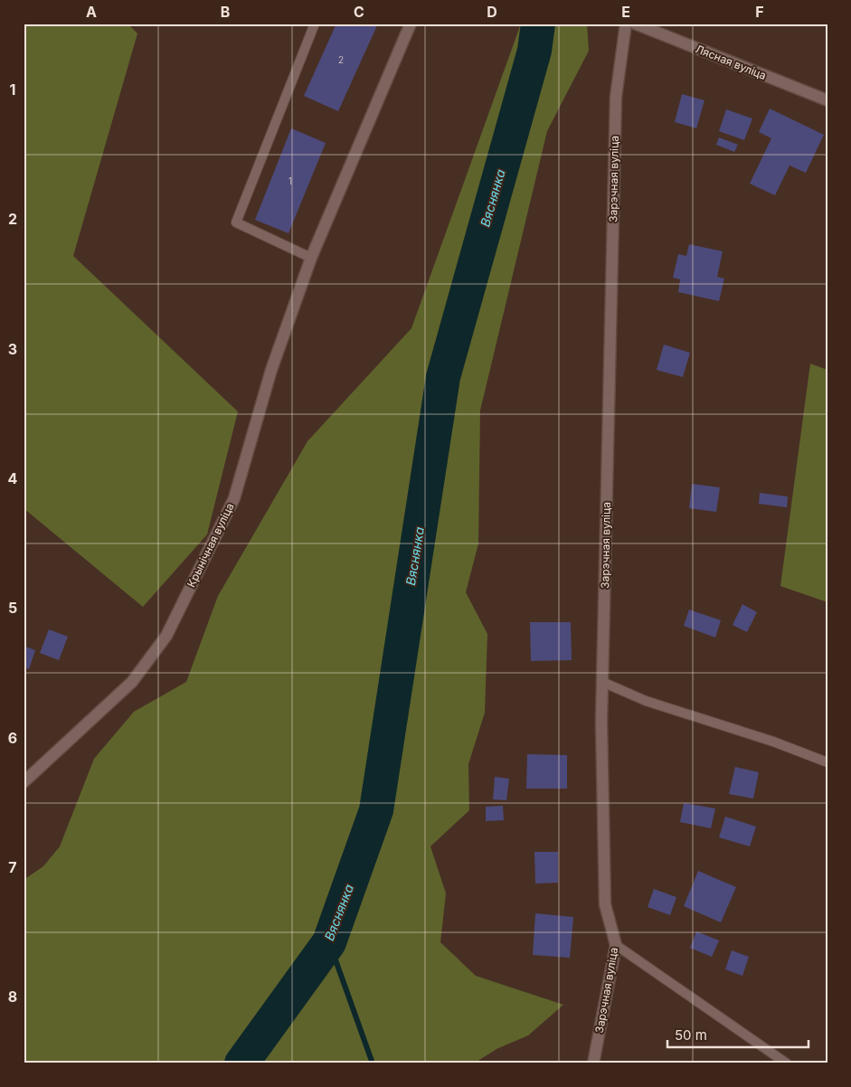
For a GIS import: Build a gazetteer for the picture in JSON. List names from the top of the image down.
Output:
{
  "streets": {
    "street": ["Лясная вуліца", "Зарэчная вуліца", "Крынічная вуліца"]
  },
  "water": ["Вяснянка"],
  "house_numbers": ["2", "1"],
  "scale_bar": "50 m",
  "grid": {
    "columns": [
      "A",
      "B",
      "C",
      "D",
      "E",
      "F"
    ],
    "rows": [
      "1",
      "2",
      "3",
      "4",
      "5",
      "6",
      "7",
      "8"
    ]
  }
}
